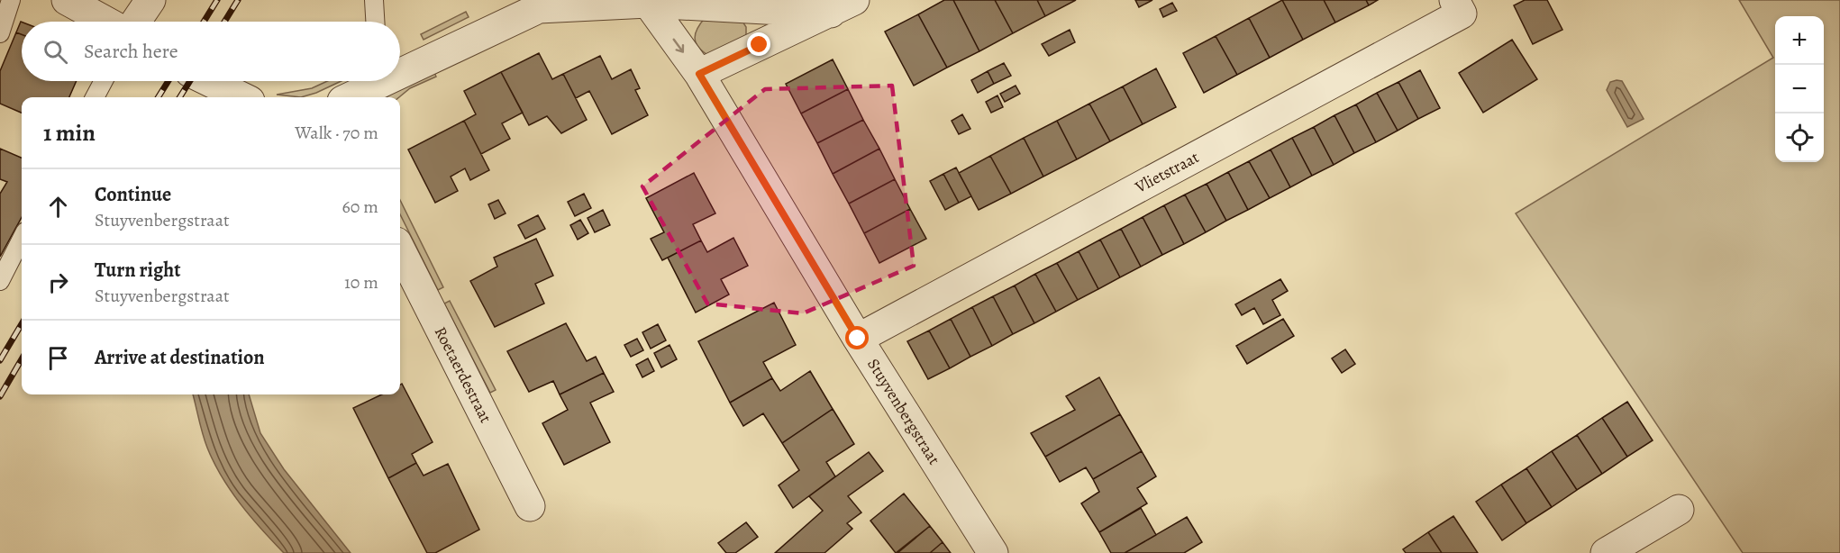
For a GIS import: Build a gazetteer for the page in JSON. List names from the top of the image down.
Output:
{
  "streets": {
    "street": ["Vlietstraat", "Roetaerdestraat", "Stuyvenbergstraat"]
  },
  "crossings": [
    ["Vlietstraat", "Stuyvenbergstraat"]
  ],
  "page": {
    "map_buttons": ["+", "−"],
    "search": "Search here",
    "heading": ["1 min", "Walk · 70 m"],
    "list": [
      ["Continue", "Stuyvenbergstraat", "60 m"],
      ["Turn right", "Stuyvenbergstraat", "10 m"],
      "Arrive at destination"
    ]
  }
}
